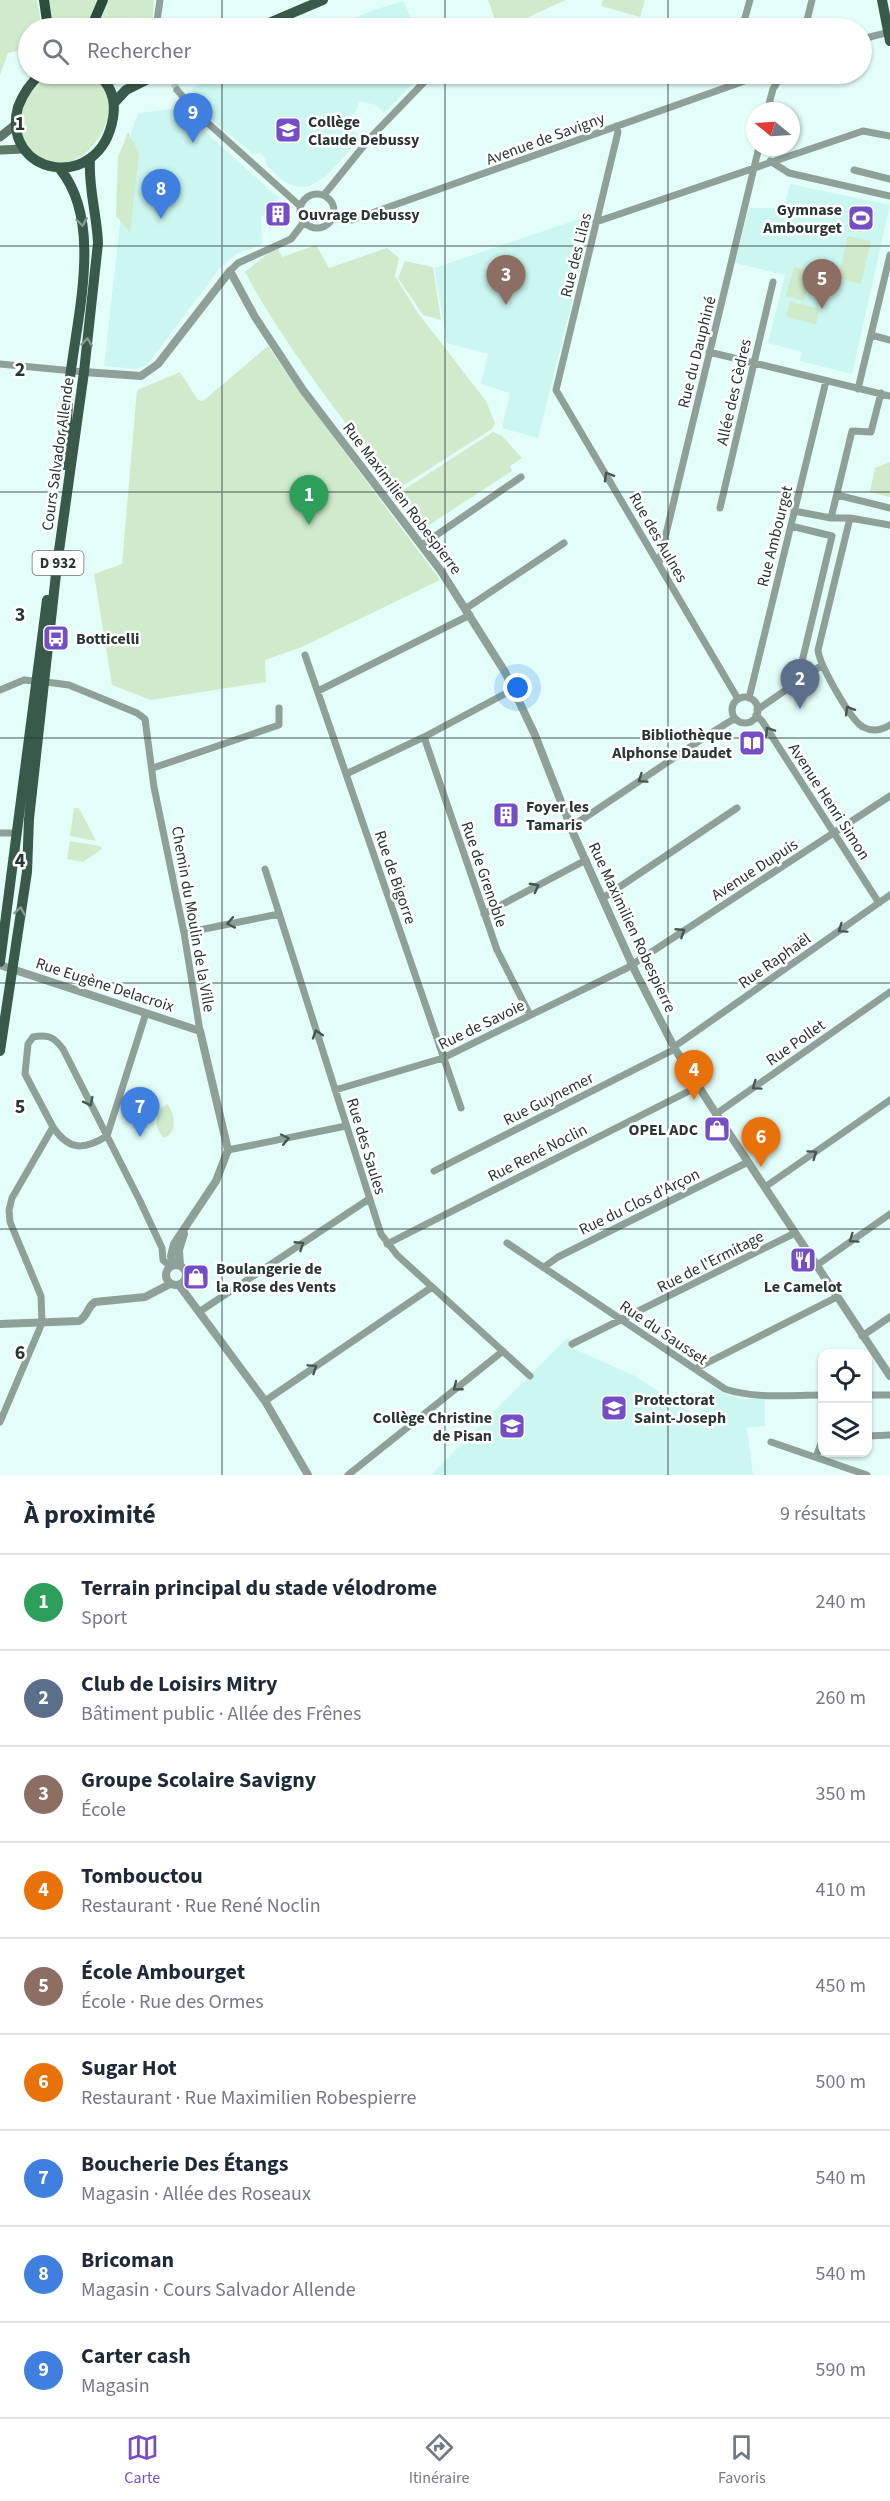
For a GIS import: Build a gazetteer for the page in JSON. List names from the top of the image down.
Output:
{
  "streets": {
    "main road": ["Cours Salvador Allende", "D 932"],
    "street": [
      "Avenue de Savigny",
      "Rue des Lilas",
      "Rue du Dauphiné",
      "Allée des Cèdres",
      "Rue Maximilien Robespierre",
      "Rue Ambourget",
      "Rue des Aulnes",
      "Avenue Henri Simon",
      "Avenue Dupuis",
      "Rue de Grenoble",
      "Rue de Bigorre",
      "Chemin du Moulin de la Ville",
      "Rue Raphaël",
      "Rue Eugène Delacroix",
      "Rue de Savoie",
      "Rue Pollet",
      "Rue Guynemer",
      "Rue des Saules",
      "Rue René Noclin",
      "Rue du Clos d'Arçon",
      "Rue de l'Ermitage",
      "Rue du Sausset"
    ]
  },
  "crossings": [
    ["Avenue de Savigny", "Rue des Lilas"],
    ["Rue des Lilas", "Rue des Aulnes"],
    ["Rue du Dauphiné", "Rue des Aulnes"],
    ["Cours Salvador Allende", "D 932"],
    ["Cours Salvador Allende", "Chemin du Moulin de la Ville"],
    ["Cours Salvador Allende", "Rue Eugène Delacroix"],
    ["Rue Maximilien Robespierre", "Avenue Dupuis"],
    ["Rue Maximilien Robespierre", "Rue Raphaël"],
    ["Rue Maximilien Robespierre", "Rue de Savoie"],
    ["Rue Maximilien Robespierre", "Rue Pollet"],
    ["Rue Maximilien Robespierre", "Rue Guynemer"],
    ["Rue Maximilien Robespierre", "Rue René Noclin"],
    ["Rue Maximilien Robespierre", "Rue du Clos d'Arçon"],
    ["Rue Maximilien Robespierre", "Rue de l'Ermitage"],
    ["Rue Ambourget", "Rue des Aulnes"],
    ["Rue Ambourget", "Avenue Henri Simon"],
    ["Rue des Aulnes", "Avenue Henri Simon"],
    ["D 932", "Rue Eugène Delacroix"],
    ["Avenue Henri Simon", "Avenue Dupuis"],
    ["Avenue Henri Simon", "Rue Raphaël"],
    ["Avenue Dupuis", "Rue de Savoie"],
    ["Rue de Grenoble", "Rue de Savoie"],
    ["Rue de Bigorre", "Rue de Savoie"],
    ["Chemin du Moulin de la Ville", "Rue Eugène Delacroix"],
    ["Rue Raphaël", "Rue Guynemer"],
    ["Rue de Savoie", "Rue des Saules"],
    ["Rue des Saules", "Rue René Noclin"],
    ["Rue du Clos d'Arçon", "Rue du Sausset"],
    ["Rue de l'Ermitage", "Rue du Sausset"]
  ],
  "one_way": [
    "Rue des Aulnes",
    "Avenue Henri Simon",
    "Avenue Dupuis",
    "Rue Raphaël",
    "Rue Pollet"
  ],
  "places": {
    "school or university": ["Collège Claude Debussy", "Protectorat Saint-Joseph", "Collège Christine de Pisan"],
    "building": ["Ouvrage Debussy", "Foyer les Tamaris"],
    "sports": ["Gymnase Ambourget"],
    "bus stop": ["Botticelli"],
    "library": ["Bibliothèque Alphonse Daudet"],
    "shop": ["OPEL ADC", "Boulangerie de la Rose des Vents"],
    "restaurant": ["Le Camelot"]
  },
  "north": "left",
  "page": {
    "search": "Rechercher",
    "pins": [
      "9",
      "8",
      "3",
      "5",
      "1",
      "2",
      "4",
      "7",
      "6"
    ],
    "heading": ["À proximité", "9 résultats"],
    "list": [
      {
        "mark": "1",
        "name": "Terrain principal du stade vélodrome",
        "note": "Sport",
        "value": "240 m"
      },
      {
        "mark": "2",
        "name": "Club de Loisirs Mitry",
        "note": "Bâtiment public · Allée des Frênes",
        "value": "260 m"
      },
      {
        "mark": "3",
        "name": "Groupe Scolaire Savigny",
        "note": "École",
        "value": "350 m"
      },
      {
        "mark": "4",
        "name": "Tombouctou",
        "note": "Restaurant · Rue René Noclin",
        "value": "410 m"
      },
      {
        "mark": "5",
        "name": "École Ambourget",
        "note": "École · Rue des Ormes",
        "value": "450 m"
      },
      {
        "mark": "6",
        "name": "Sugar Hot",
        "note": "Restaurant · Rue Maximilien Robespierre",
        "value": "500 m"
      },
      {
        "mark": "7",
        "name": "Boucherie Des Étangs",
        "note": "Magasin · Allée des Roseaux",
        "value": "540 m"
      },
      {
        "mark": "8",
        "name": "Bricoman",
        "note": "Magasin · Cours Salvador Allende",
        "value": "540 m"
      },
      {
        "mark": "9",
        "name": "Carter cash",
        "note": "Magasin",
        "value": "590 m"
      }
    ],
    "nav": ["Carte", "Itinéraire", "Favoris"]
  },
  "grid": {
    "rows": [
      "1",
      "2",
      "3",
      "4",
      "5",
      "6"
    ]
  }
}
